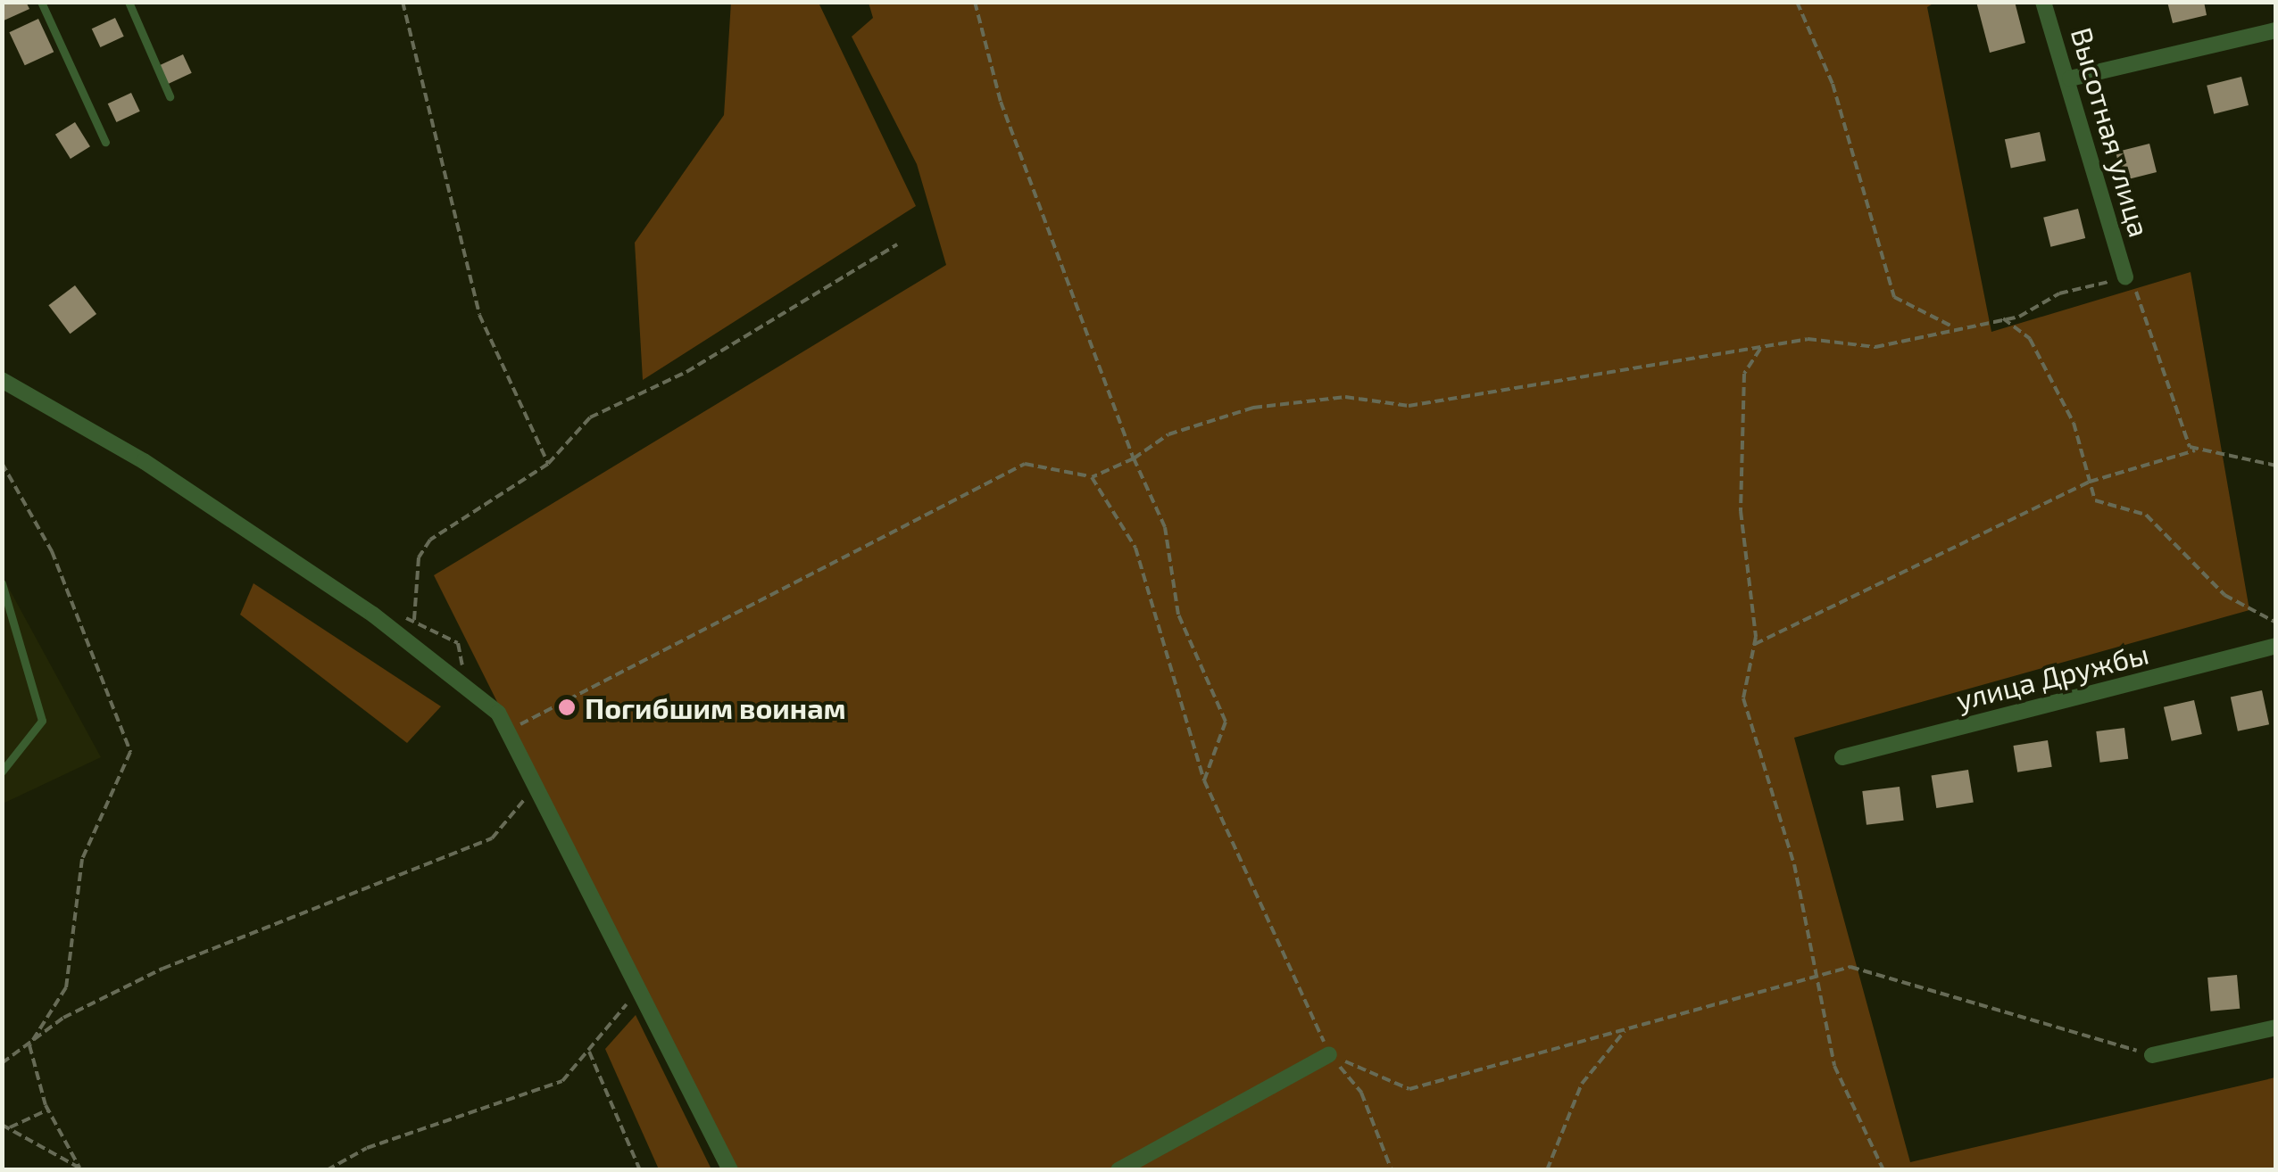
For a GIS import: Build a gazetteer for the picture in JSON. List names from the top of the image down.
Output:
{
  "streets": {
    "street": ["Высотная улица", "улица Дружбы"]
  },
  "places": ["Погибшим воинам"]
}
